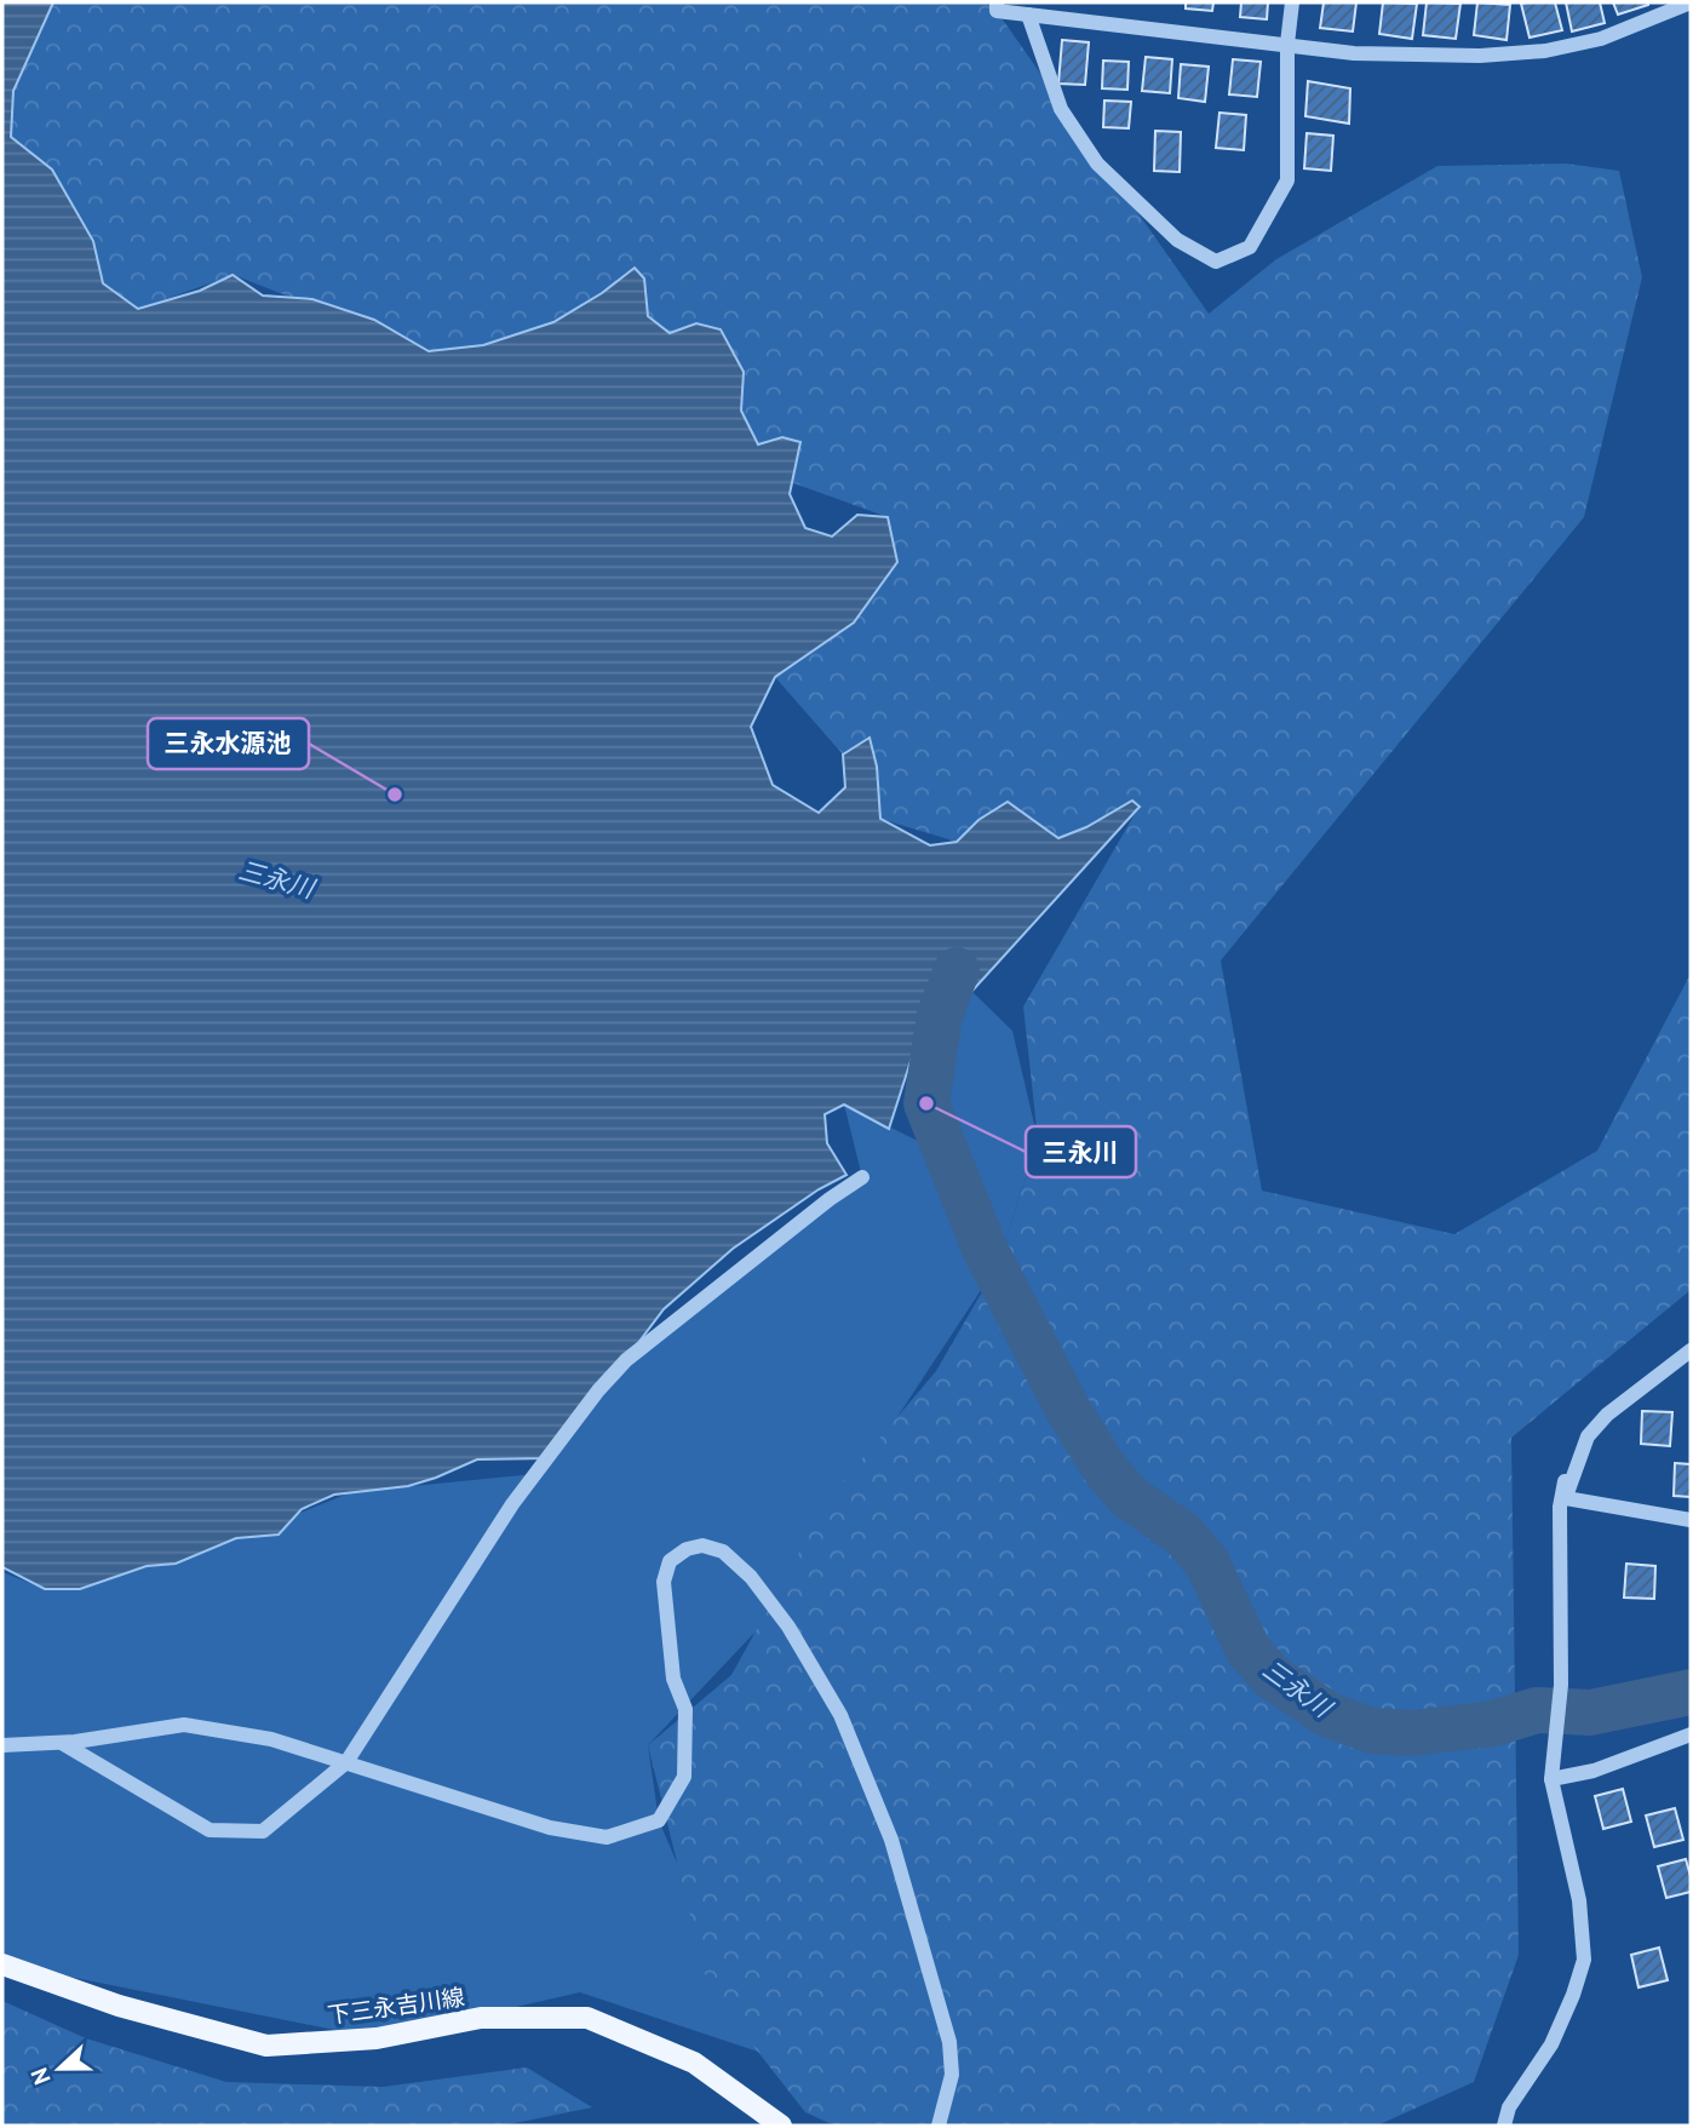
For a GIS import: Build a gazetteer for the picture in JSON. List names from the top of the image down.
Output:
{
  "streets": {
    "main road": ["下三永吉川線"]
  },
  "water": ["三永川"],
  "places": ["三永水源池", "三永川"],
  "north": "left"
}
